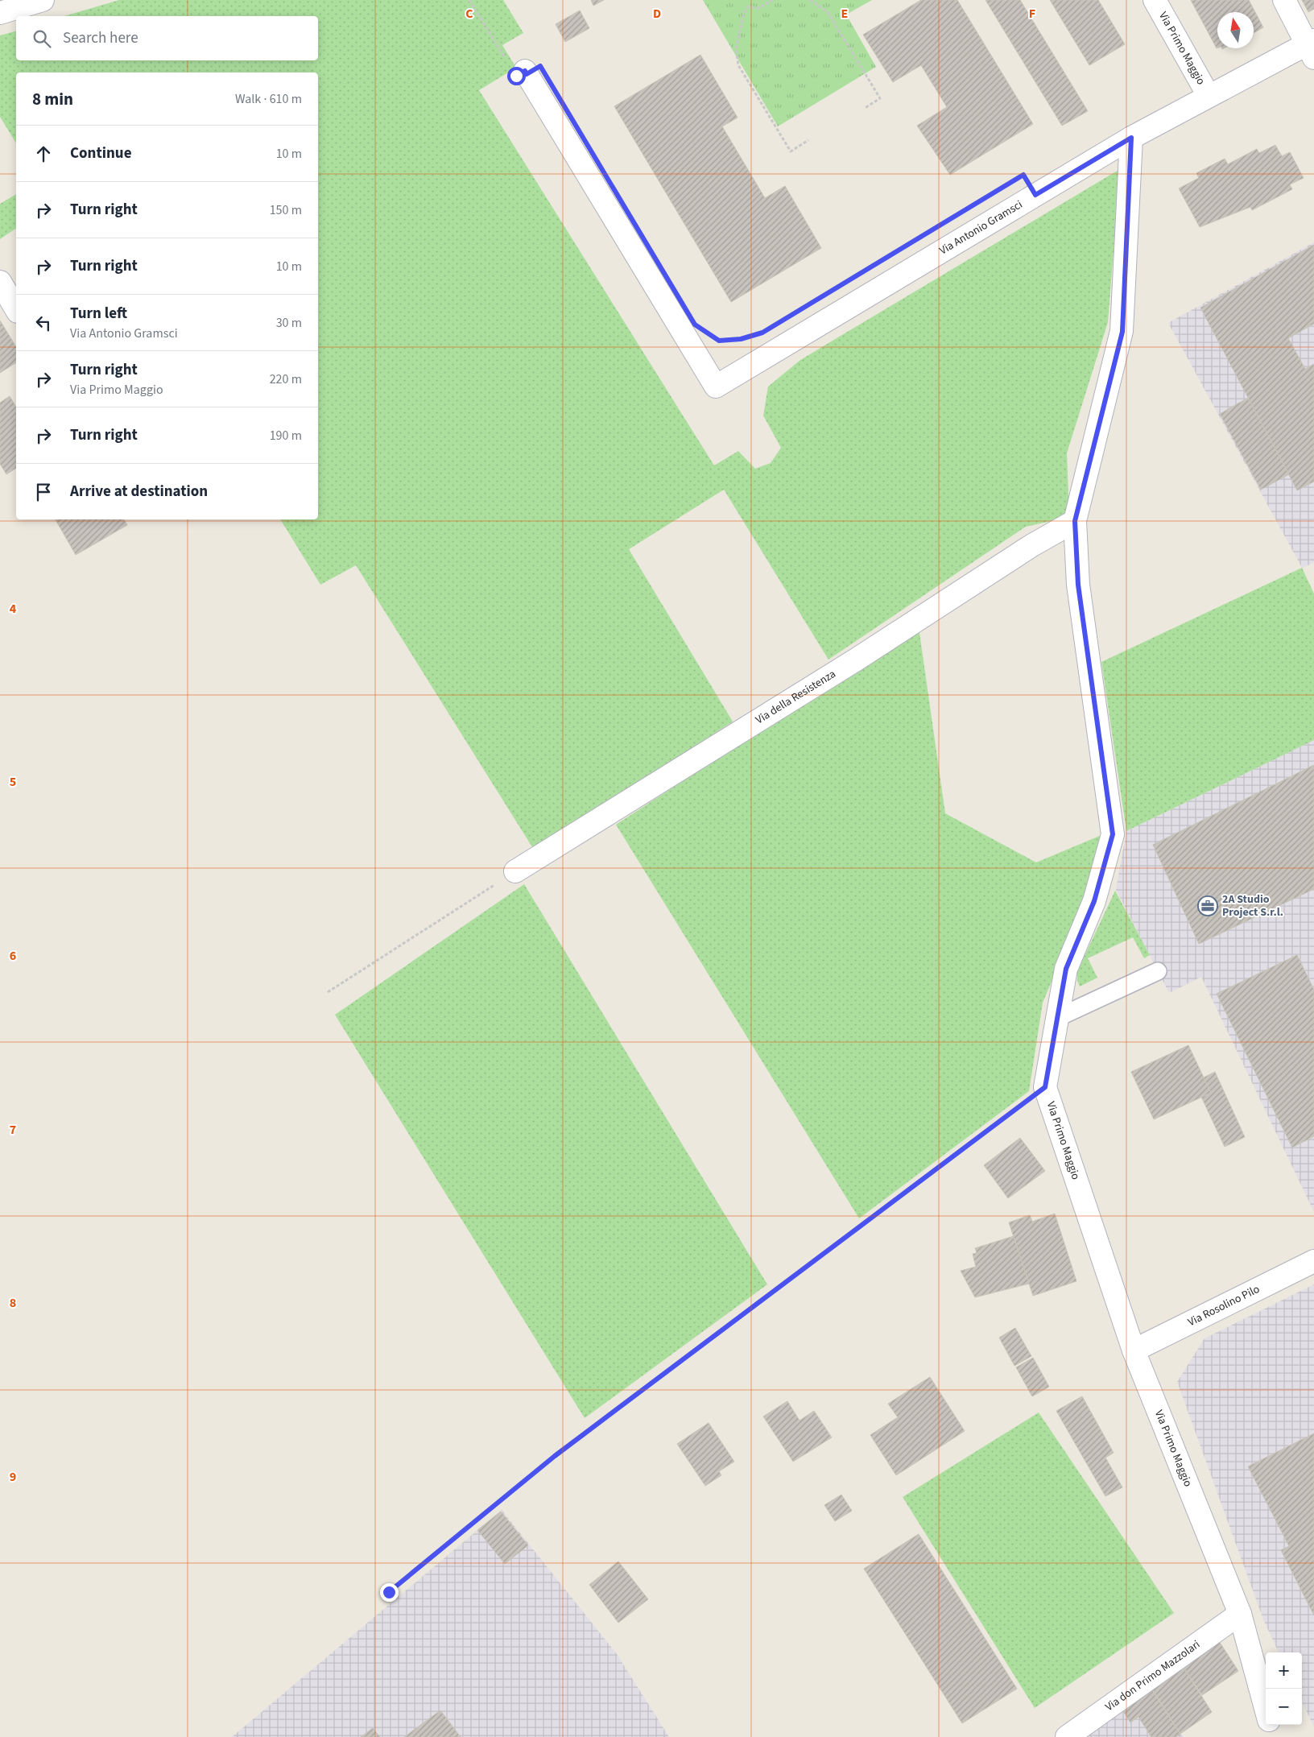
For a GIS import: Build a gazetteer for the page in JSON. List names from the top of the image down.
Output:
{
  "streets": {
    "street": [
      "Via Primo Maggio",
      "Via Antonio Gramsci",
      "Via della Resistenza",
      "Via Rosolino Pilo",
      "Via don Primo Mazzolari"
    ]
  },
  "crossings": [
    ["Via Primo Maggio", "Via Antonio Gramsci"],
    ["Via Primo Maggio", "Via della Resistenza"],
    ["Via Primo Maggio", "Via Rosolino Pilo"],
    ["Via Primo Maggio", "Via don Primo Mazzolari"]
  ],
  "places": {
    "office": ["2A Studio Project S.r.l."]
  },
  "north": "top",
  "page": {
    "search": "Search here",
    "heading": ["8 min", "Walk · 610 m"],
    "list": [
      ["Continue", "10 m"],
      ["Turn right", "150 m"],
      ["Turn right", "10 m"],
      ["Turn left", "Via Antonio Gramsci", "30 m"],
      ["Turn right", "Via Primo Maggio", "220 m"],
      ["Turn right", "190 m"],
      "Arrive at destination"
    ],
    "map_buttons": ["+", "−"]
  },
  "grid": {
    "columns": [
      "C",
      "D",
      "E",
      "F"
    ],
    "rows": [
      "4",
      "5",
      "6",
      "7",
      "8",
      "9"
    ]
  }
}
